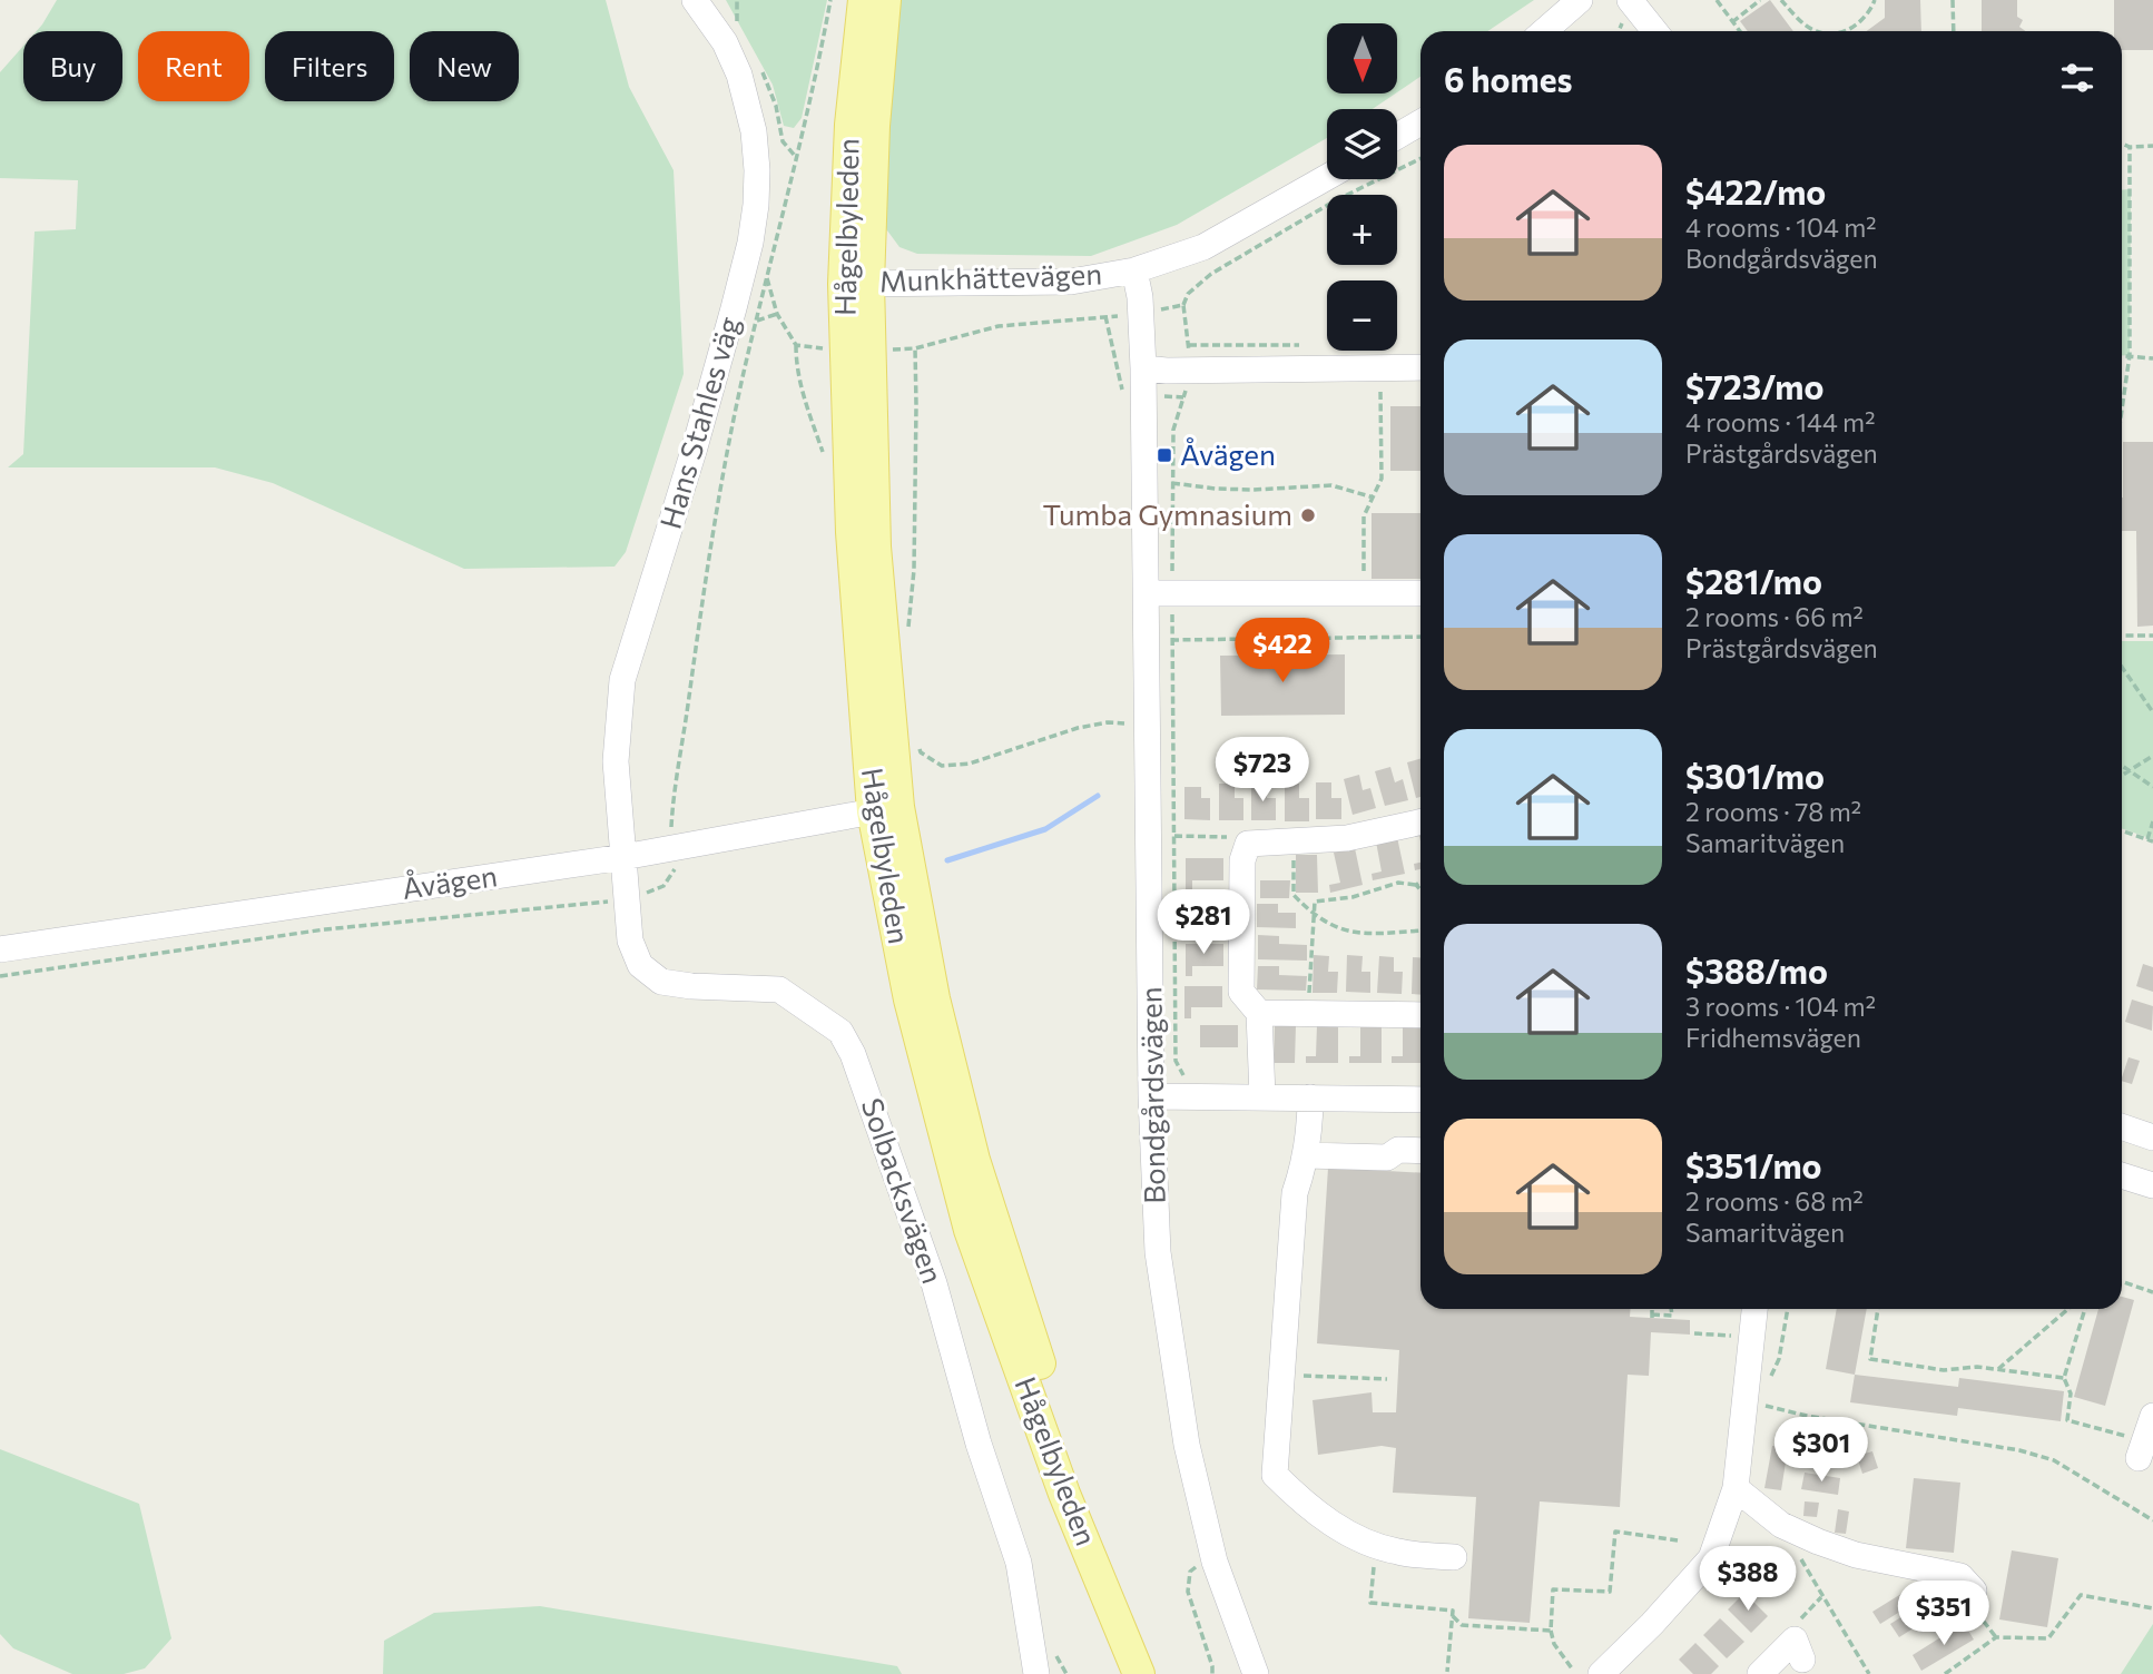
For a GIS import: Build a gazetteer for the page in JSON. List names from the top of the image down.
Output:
{
  "streets": {
    "main road": ["Hågelbyleden"],
    "street": [
      "Munkhättevägen",
      "Hans Stahles väg",
      "Åvägen",
      "Bondgårdsvägen",
      "Solbacksvägen"
    ]
  },
  "crossings": [
    ["Hågelbyleden", "Munkhättevägen"],
    ["Hågelbyleden", "Åvägen"],
    ["Munkhättevägen", "Bondgårdsvägen"],
    ["Hans Stahles väg", "Åvägen"],
    ["Hans Stahles väg", "Solbacksvägen"],
    ["Åvägen", "Solbacksvägen"]
  ],
  "places": {
    "transit": ["Åvägen"],
    "other": ["Tumba Gymnasium"]
  },
  "north": "bottom",
  "page": {
    "map_buttons": ["+", "−"],
    "chip": [
      "Buy",
      "Rent",
      "Filters",
      "New"
    ],
    "heading": "6 homes",
    "list": [
      {
        "name": "$422/mo",
        "note": "4 rooms · 104 m² · Bondgårdsvägen"
      },
      {
        "name": "$723/mo",
        "note": "4 rooms · 144 m² · Prästgårdsvägen"
      },
      {
        "name": "$281/mo",
        "note": "2 rooms · 66 m² · Prästgårdsvägen"
      },
      {
        "name": "$301/mo",
        "note": "2 rooms · 78 m² · Samaritvägen"
      },
      {
        "name": "$388/mo",
        "note": "3 rooms · 104 m² · Fridhemsvägen"
      },
      {
        "name": "$351/mo",
        "note": "2 rooms · 68 m² · Samaritvägen"
      }
    ],
    "price": [
      "$422",
      "$723",
      "$281",
      "$301",
      "$388",
      "$351"
    ]
  }
}
